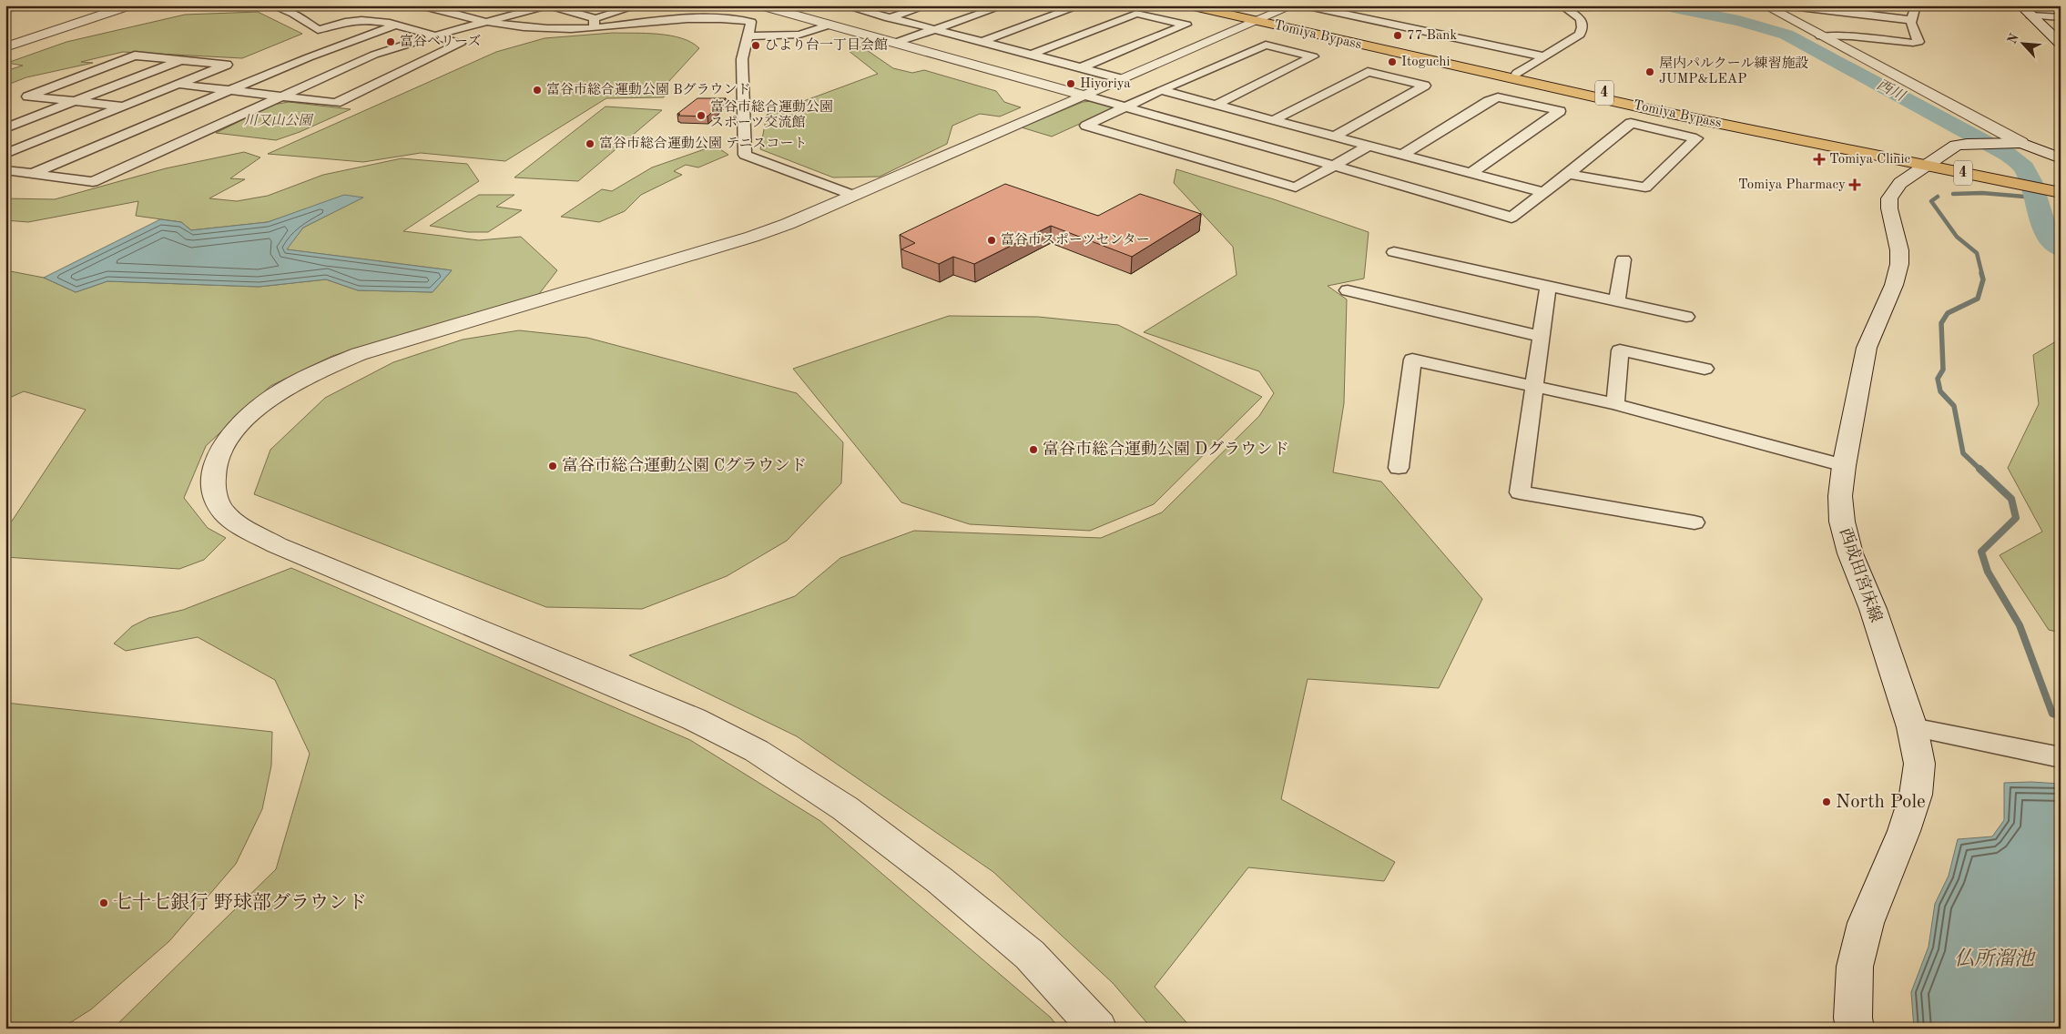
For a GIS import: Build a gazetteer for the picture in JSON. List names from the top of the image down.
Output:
{
  "streets": {
    "highway": ["Tomiya Bypass", "4"],
    "street": ["西成田宮床線"]
  },
  "crossings": [
    ["Tomiya Bypass", "西成田宮床線"]
  ],
  "water": ["西川", "仏所溜池"],
  "parks": ["川又山公園"],
  "places": {
    "other": [
      "77 Bank",
      "富谷ベリーズ",
      "ひより台一丁目会館",
      "Itoguchi",
      "屋内パルクール練習施設 JUMP&LEAP",
      "Hiyoriya",
      "富谷市総合運動公園 Bグラウンド",
      "富谷市総合運動公園 スポーツ交流館",
      "富谷市総合運動公園 テニスコート",
      "富谷市スポーツセンター",
      "富谷市総合運動公園 Dグラウンド",
      "富谷市総合運動公園 Cグラウンド",
      "North Pole",
      "七十七銀行 野球部グラウンド"
    ],
    "health": ["Tomiya Clinic", "Tomiya Pharmacy"]
  },
  "north": "top left"
}
